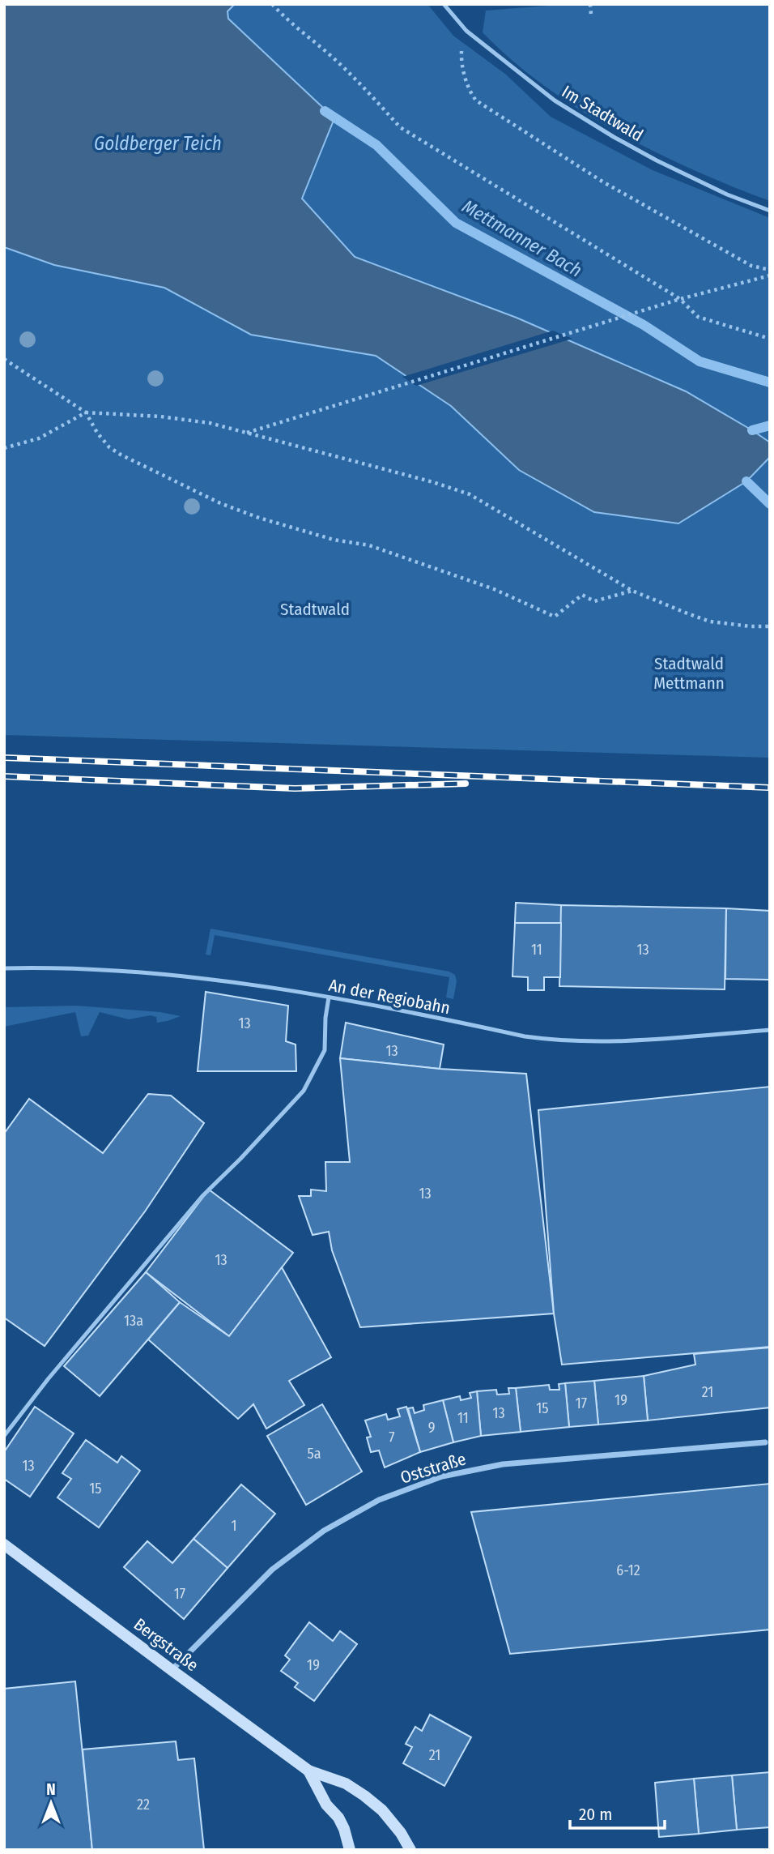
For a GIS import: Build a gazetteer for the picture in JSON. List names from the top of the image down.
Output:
{
  "streets": {
    "street": ["Oststraße", "Bergstraße"],
    "lane": ["Im Stadtwald", "An der Regiobahn"]
  },
  "crossings": [
    ["Oststraße", "Bergstraße"]
  ],
  "water": ["Goldberger Teich", "Mettmanner Bach"],
  "parks": ["Stadtwald", "Stadtwald Mettmann"],
  "house_numbers": [
    "11",
    "13",
    "13",
    "13",
    "13",
    "13",
    "13a",
    "21",
    "19",
    "17",
    "15",
    "13",
    "11",
    "9",
    "7",
    "5a",
    "13",
    "15",
    "1",
    "6-12",
    "17",
    "19",
    "21",
    "22"
  ],
  "scale_bar": "20 m",
  "north": "top"
}
